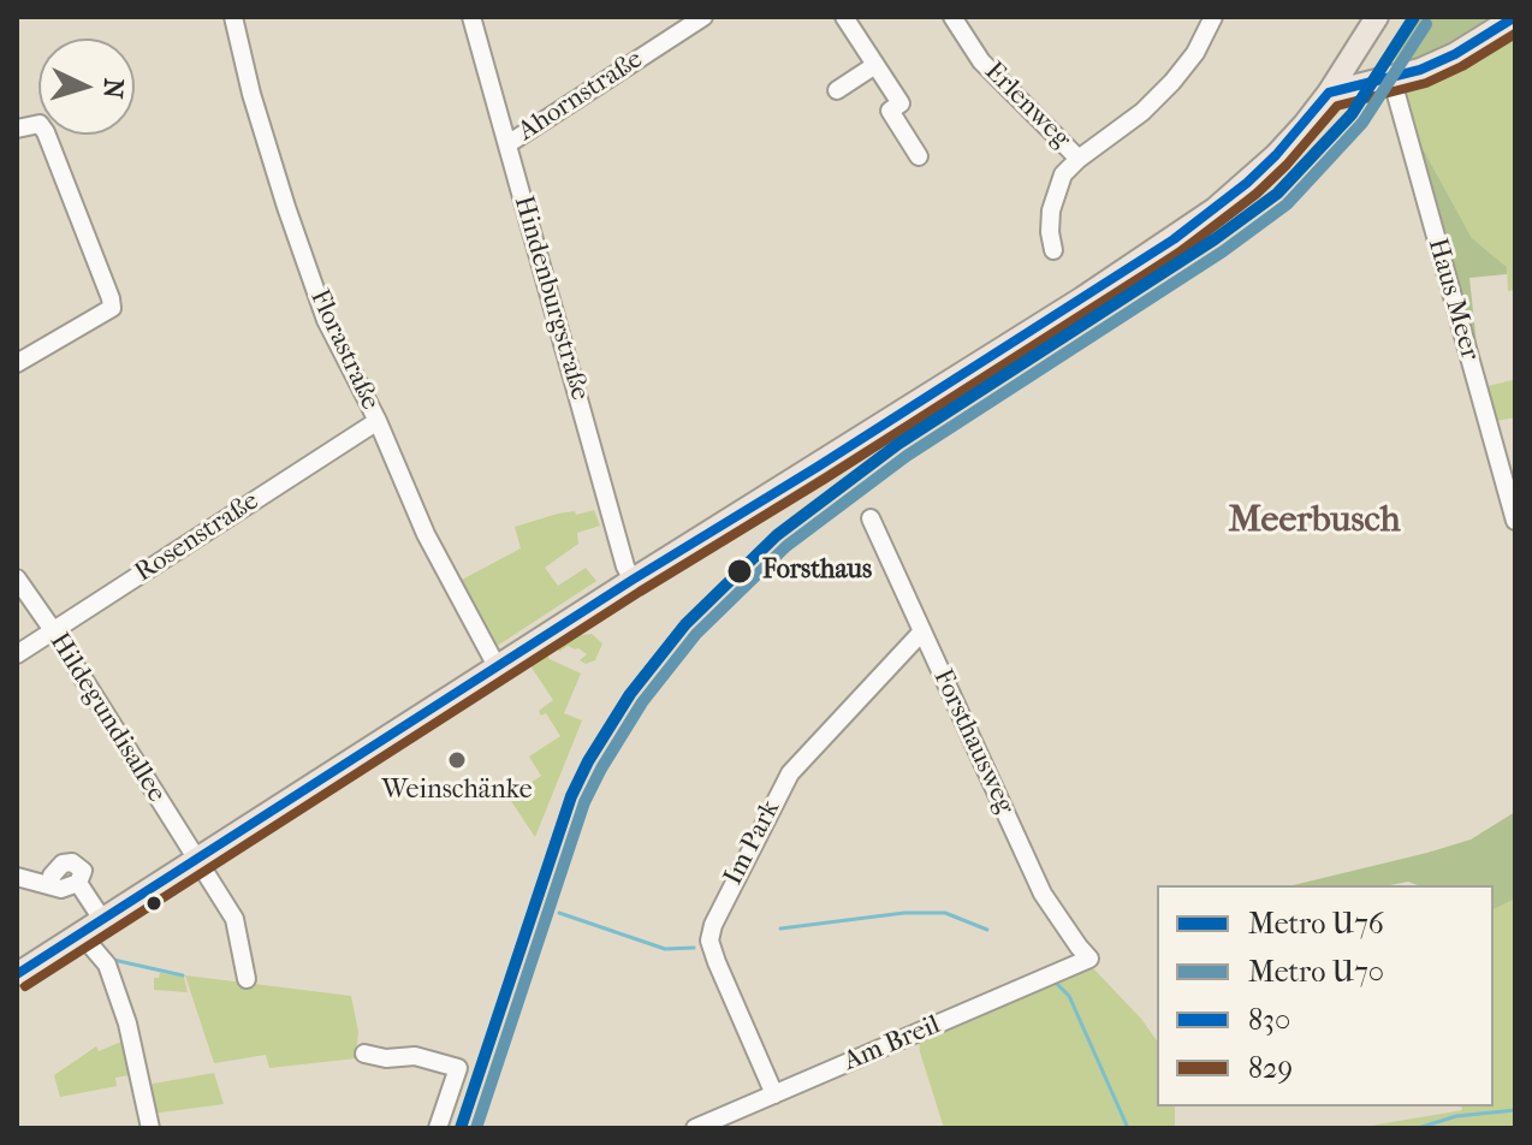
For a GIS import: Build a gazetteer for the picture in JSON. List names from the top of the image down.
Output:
{
  "streets": {
    "street": [
      "Ahornstraße",
      "Erlenweg",
      "Hindenburgstraße",
      "Haus Meer",
      "Florastraße",
      "Rosenstraße",
      "Hildegundisallee",
      "Forsthausweg",
      "Im Park",
      "Am Breil"
    ]
  },
  "crossings": [
    ["Ahornstraße", "Hindenburgstraße"],
    ["Florastraße", "Rosenstraße"],
    ["Rosenstraße", "Hildegundisallee"],
    ["Forsthausweg", "Im Park"],
    ["Forsthausweg", "Am Breil"],
    ["Im Park", "Am Breil"]
  ],
  "districts": ["Meerbusch"],
  "places": ["Forsthaus", "Weinschänke"],
  "lines": [
    "metro line U76",
    "transit line 830",
    "metro line U70",
    "transit line 829"
  ],
  "legend": [
    "Metro U76",
    "Metro U70",
    "830",
    "829"
  ],
  "north": "right"
}
